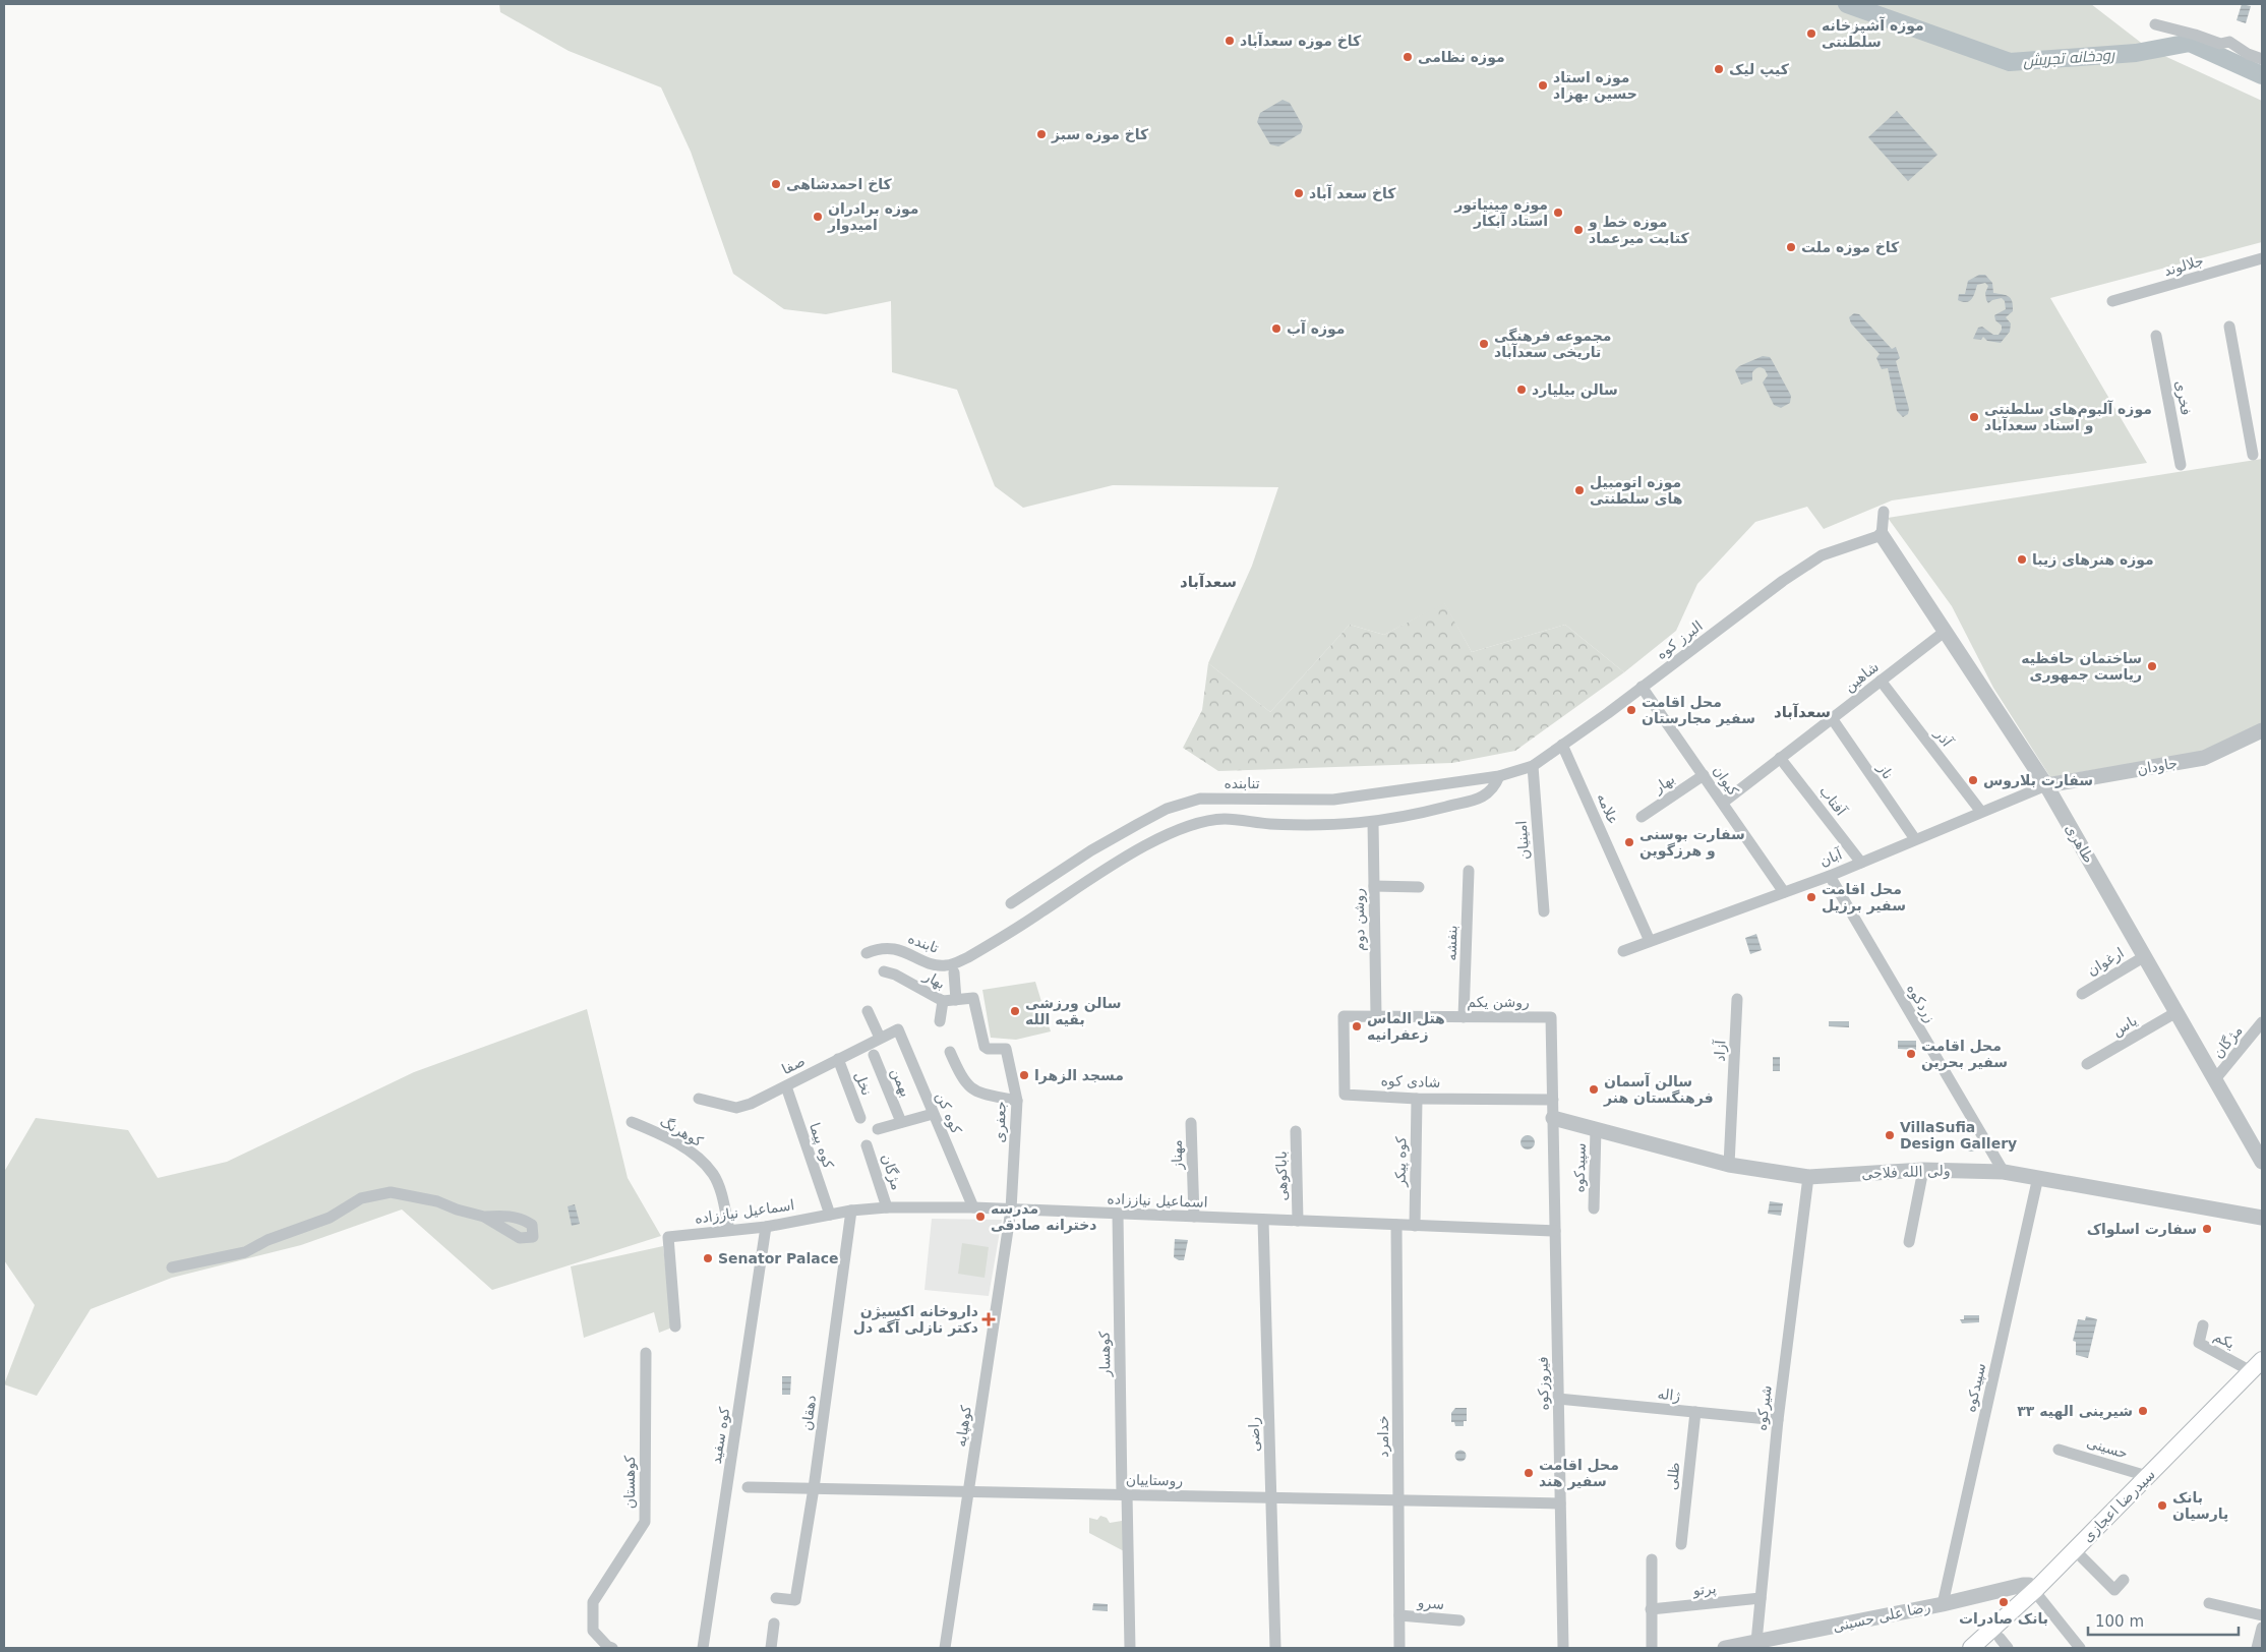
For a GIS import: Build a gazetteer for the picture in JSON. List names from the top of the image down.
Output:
{
  "streets": {
    "main road": ["سیدرضا اعجازی"],
    "street": [
      "جلالوند",
      "فخری",
      "البرز کوه",
      "شاهین",
      "آذر",
      "جاودان",
      "ناز",
      "کیوان",
      "تنابنده",
      "بهار",
      "آفتاب",
      "علامه",
      "امینیان",
      "طاهری",
      "آبان",
      "روشن دوم",
      "تابنده",
      "بنفشه",
      "ارغوان",
      "روشن یکم",
      "زردکوه",
      "یاس",
      "مژگان",
      "آزاد",
      "صفا",
      "شادی کوه",
      "بهمن",
      "نخل",
      "کوه کن",
      "جعفری",
      "کوهرنگ",
      "کوه پیما",
      "مهناز",
      "کوه پیکر",
      "سپیدکوه",
      "ولی‌ الله فلاحی",
      "باباکوهی",
      "اسماعیل نیاززاده",
      "یکم",
      "کوهسار",
      "فیروزکوه",
      "ژاله",
      "شیرکوه",
      "دهقان",
      "کوهپایه",
      "راضی",
      "کوه سفید",
      "خدامرد",
      "حسینی",
      "ظلی",
      "روستاییان",
      "کوهستان",
      "پرتو",
      "سرو",
      "رضا علی حسینی"
    ]
  },
  "crossings": [
    ["البرز کوه", "کیوان"],
    ["البرز کوه", "تنابنده"],
    ["البرز کوه", "علامه"],
    ["البرز کوه", "امینیان"],
    ["البرز کوه", "طاهری"],
    ["البرز کوه", "تابنده"],
    ["شاهین", "آذر"],
    ["شاهین", "ناز"],
    ["شاهین", "کیوان"],
    ["شاهین", "آفتاب"],
    ["شاهین", "طاهری"],
    ["آذر", "آبان"],
    ["جاودان", "طاهری"],
    ["جاودان", "آبان"],
    ["ناز", "آبان"],
    ["کیوان", "بهار"],
    ["کیوان", "آبان"],
    ["تنابنده", "تابنده"],
    ["بهار", "جعفری"],
    ["آفتاب", "آبان"],
    ["علامه", "آبان"],
    ["طاهری", "آبان"],
    ["طاهری", "ارغوان"],
    ["طاهری", "یاس"],
    ["طاهری", "مژگان"],
    ["آبان", "زردکوه"],
    ["روشن دوم", "تابنده"],
    ["روشن دوم", "روشن یکم"],
    ["بنفشه", "روشن یکم"],
    ["روشن یکم", "شادی کوه"],
    ["روشن یکم", "ولی‌ الله فلاحی"],
    ["روشن یکم", "فیروزکوه"],
    ["زردکوه", "ولی‌ الله فلاحی"],
    ["مژگان", "اسماعیل نیاززاده"],
    ["آزاد", "ولی‌ الله فلاحی"],
    ["صفا", "نخل"],
    ["صفا", "کوه کن"],
    ["صفا", "کوه پیما"],
    ["شادی کوه", "کوه پیکر"],
    ["کوه کن", "اسماعیل نیاززاده"],
    ["جعفری", "اسماعیل نیاززاده"],
    ["جعفری", "کوهپایه"],
    ["کوهرنگ", "اسماعیل نیاززاده"],
    ["کوه پیما", "اسماعیل نیاززاده"],
    ["مهناز", "اسماعیل نیاززاده"],
    ["کوه پیکر", "اسماعیل نیاززاده"],
    ["سپیدکوه", "ولی‌ الله فلاحی"],
    ["سپیدکوه", "رضا علی حسینی"],
    ["ولی‌ الله فلاحی", "فیروزکوه"],
    ["ولی‌ الله فلاحی", "شیرکوه"],
    ["باباکوهی", "اسماعیل نیاززاده"],
    ["اسماعیل نیاززاده", "کوهسار"],
    ["اسماعیل نیاززاده", "فیروزکوه"],
    ["اسماعیل نیاززاده", "دهقان"],
    ["اسماعیل نیاززاده", "کوهپایه"],
    ["اسماعیل نیاززاده", "راضی"],
    ["اسماعیل نیاززاده", "کوه سفید"],
    ["اسماعیل نیاززاده", "خدامرد"],
    ["یکم", "سیدرضا اعجازی"],
    ["کوهسار", "روستاییان"],
    ["فیروزکوه", "ژاله"],
    ["فیروزکوه", "روستاییان"],
    ["ژاله", "شیرکوه"],
    ["ژاله", "ظلی"],
    ["شیرکوه", "پرتو"],
    ["شیرکوه", "رضا علی حسینی"],
    ["دهقان", "روستاییان"],
    ["کوهپایه", "روستاییان"],
    ["راضی", "روستاییان"],
    ["خدامرد", "روستاییان"],
    ["خدامرد", "سرو"],
    ["حسینی", "سیدرضا اعجازی"],
    ["سیدرضا اعجازی", "رضا علی حسینی"]
  ],
  "districts": ["سعدآباد", "سعدآباد"],
  "water": ["رودخانه تجریش"],
  "places": {
    "other": [
      "موزه آشپزخانه سلطنتی",
      "کاخ موزه سعدآباد",
      "موزه نظامی",
      "کیپ لیک",
      "موزه استاد حسین بهزاد",
      "کاخ موزه سبز",
      "کاخ احمدشاهی",
      "کاخ سعد آباد",
      "موزه مینیاتور استاد آبکار",
      "موزه برادران امیدوار",
      "موزه خط و کتابت میرعماد",
      "کاخ موزه ملت",
      "موزه آب",
      "مجموعه فرهنگی تاریخی سعدآباد",
      "سالن بیلیارد",
      "موزه آلبوم‌های سلطنتی و اسناد سعدآباد",
      "موزه اتومبیل های سلطنتی",
      "موزه هنرهای زیبا",
      "ساختمان حافظیه ریاست جمهوری",
      "محل اقامت سفیر مجارستان",
      "سفارت بلاروس",
      "سفارت بوسنی و هرزگوین",
      "محل اقامت سفیر برزیل",
      "سالن ورزشی بقیه الله",
      "هتل الماس زعفرانیه",
      "محل اقامت سفیر بحرین",
      "مسجد الزهرا",
      "سالن آسمان فرهنگستان هنر",
      "VillaSufia Design Gallery",
      "مدرسه دخترانه صادقی",
      "سفارت اسلواک",
      "Senator Palace",
      "شیرینی الهیه ٣٣",
      "محل اقامت سفیر هند",
      "بانک پارسیان",
      "بانک صادرات"
    ],
    "health": ["داروخانه اکسیژن دکتر نازلی آگه دل"]
  },
  "scale_bar": "100 m"
}
